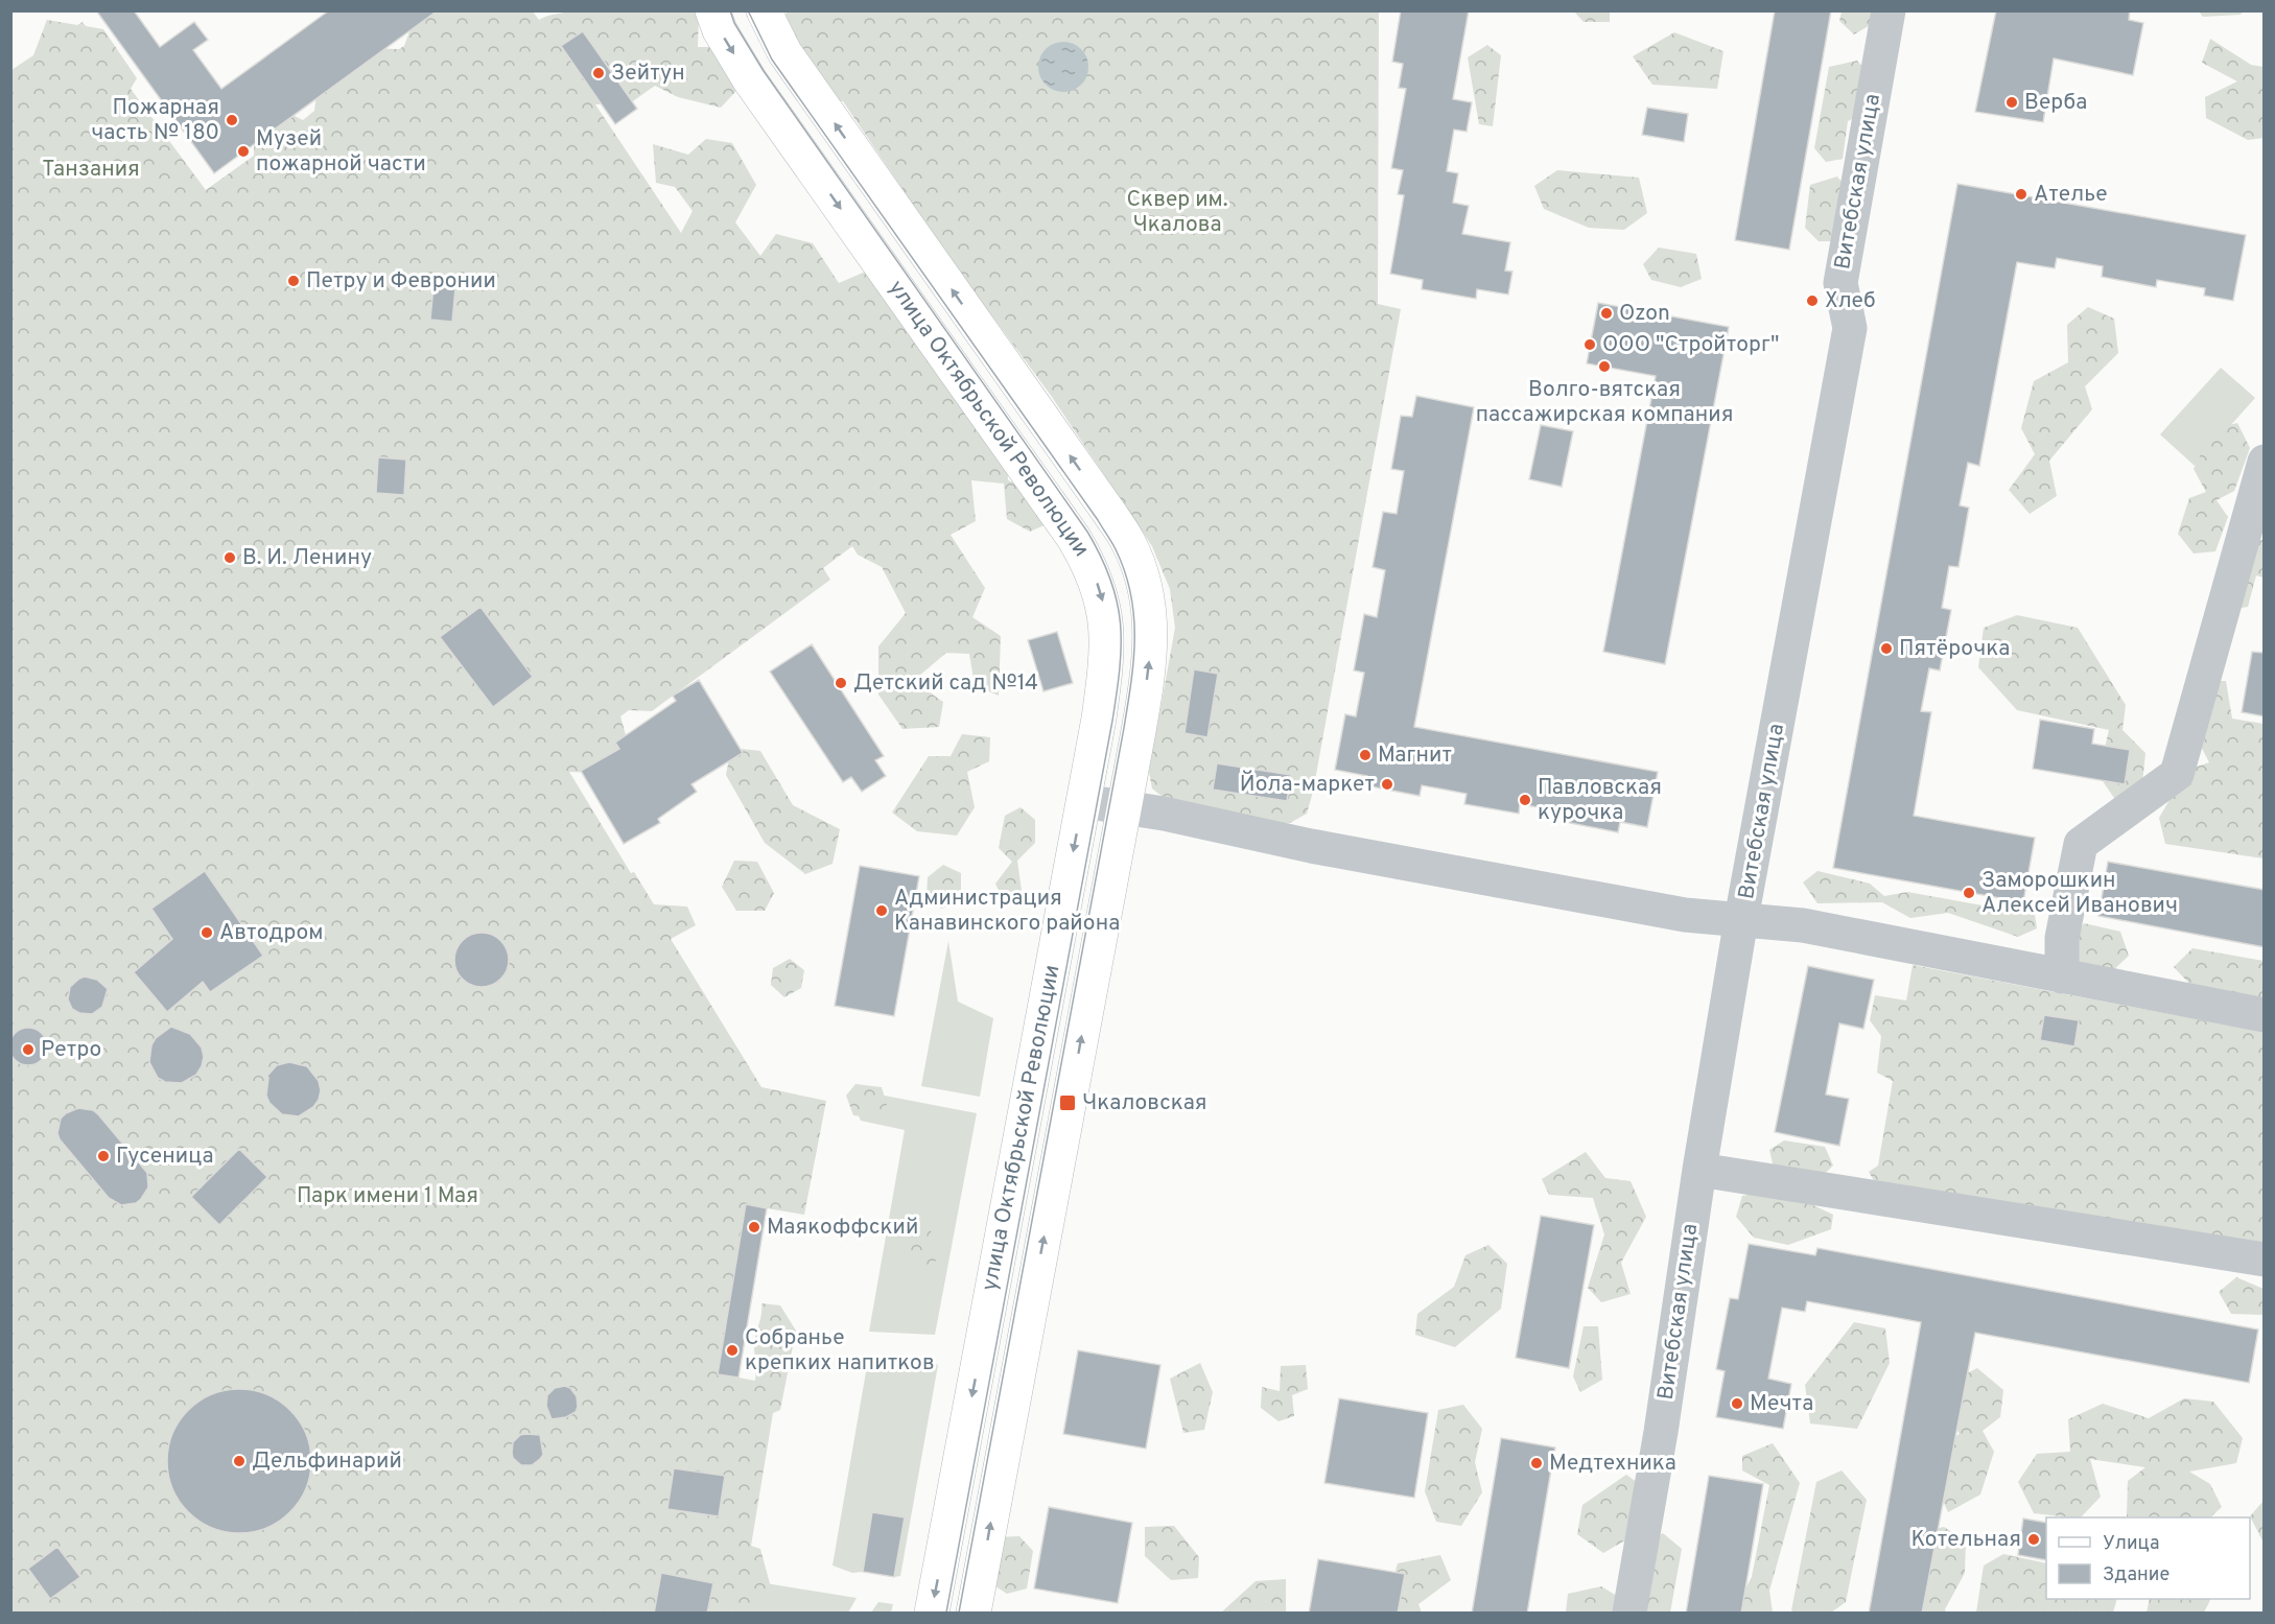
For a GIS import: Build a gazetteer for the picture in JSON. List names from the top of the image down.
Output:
{
  "streets": {
    "main road": ["улица Октябрьской Революции"],
    "street": ["Витебская улица"]
  },
  "parks": ["Танзания", "Сквер им. Чкалова", "Парк имени 1 Мая"],
  "places": {
    "other": [
      "Зейтун",
      "Верба",
      "Пожарная часть № 180",
      "Музей пожарной части",
      "Ателье",
      "Петру и Февронии",
      "Хлеб",
      "Ozon",
      "ООО \"Стройторг\"",
      "Волго-вятская пассажирская компания",
      "В. И. Ленину",
      "Пятёрочка",
      "Детский сад №14",
      "Магнит",
      "Йола-маркет",
      "Павловская курочка",
      "Заморошкин Алексей Иванович",
      "Администрация Канавинского района",
      "Автодром",
      "Ретро",
      "Гусеница",
      "Маякоффский",
      "Собранье крепких напитков",
      "Мечта",
      "Дельфинарий",
      "Медтехника",
      "Котельная"
    ],
    "transit": ["Чкаловская"]
  },
  "legend": ["Улица", "Здание"]
}
